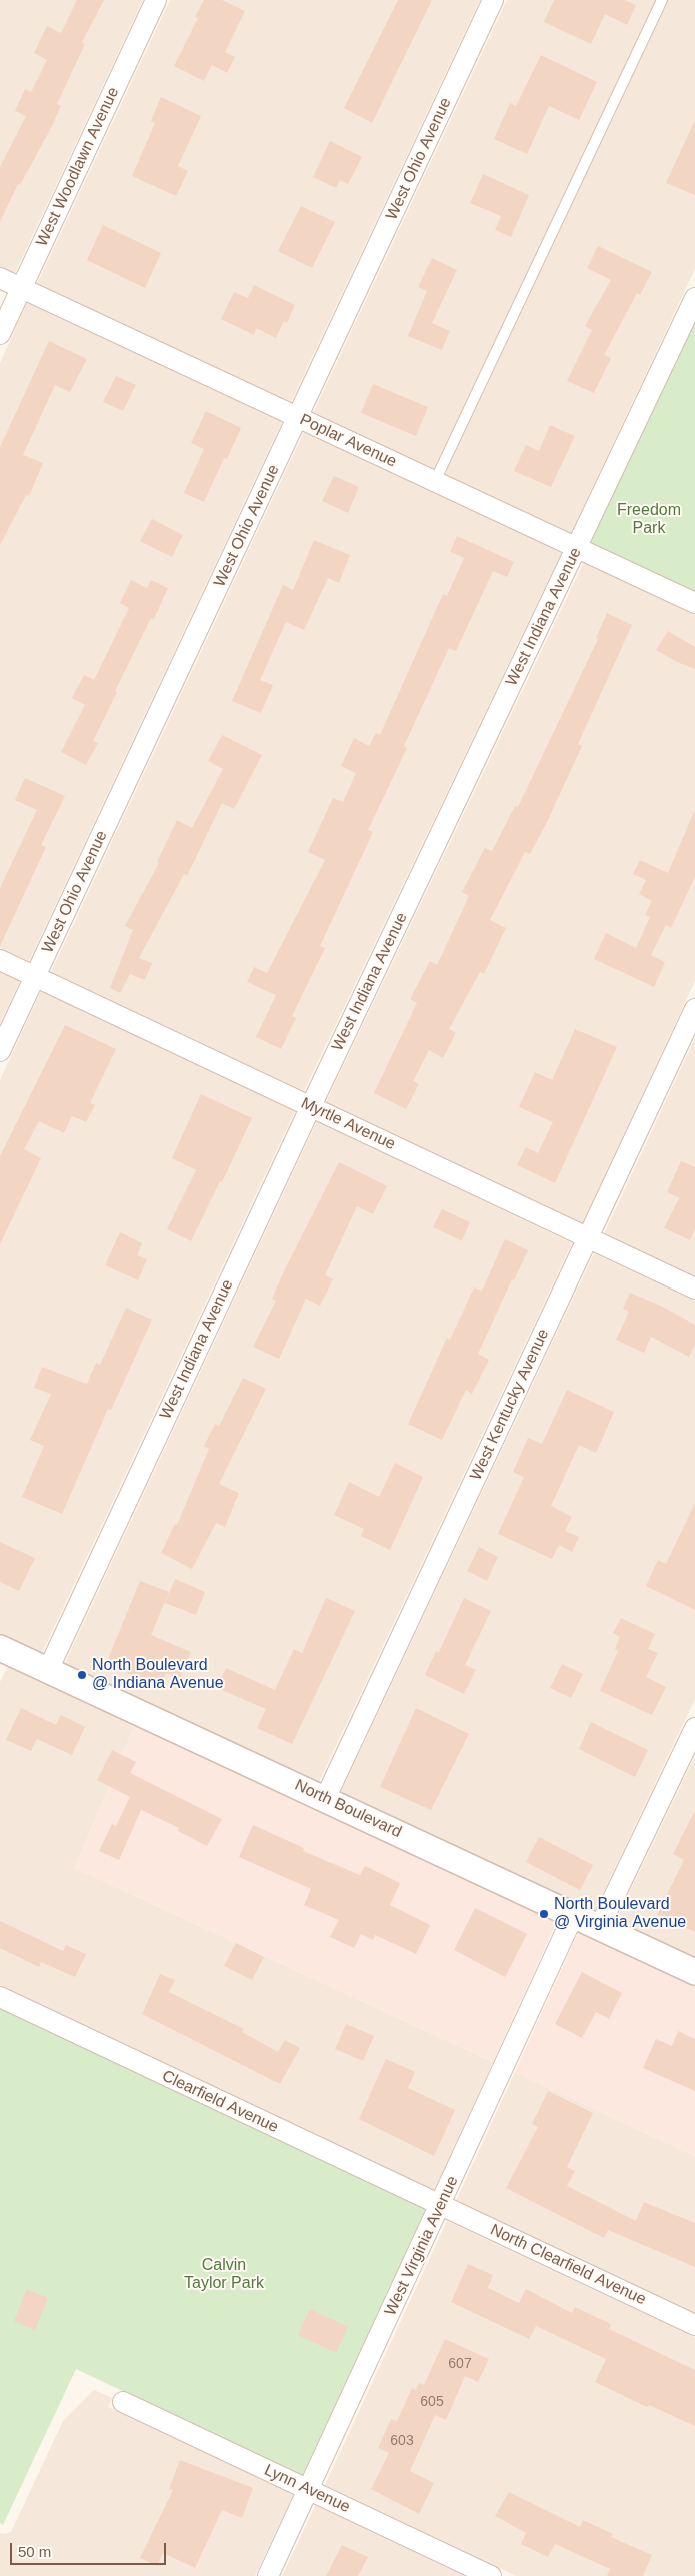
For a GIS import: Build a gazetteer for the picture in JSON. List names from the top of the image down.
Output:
{
  "streets": {
    "street": [
      "West Ohio Avenue",
      "West Woodlawn Avenue",
      "Poplar Avenue",
      "West Indiana Avenue",
      "Myrtle Avenue",
      "West Kentucky Avenue",
      "North Boulevard",
      "Clearfield Avenue",
      "West Virginia Avenue",
      "North Clearfield Avenue",
      "Lynn Avenue"
    ]
  },
  "crossings": [
    ["West Ohio Avenue", "Poplar Avenue"],
    ["West Ohio Avenue", "Myrtle Avenue"],
    ["West Woodlawn Avenue", "Poplar Avenue"],
    ["Poplar Avenue", "West Indiana Avenue"],
    ["West Indiana Avenue", "Myrtle Avenue"],
    ["West Indiana Avenue", "North Boulevard"],
    ["Myrtle Avenue", "West Kentucky Avenue"],
    ["West Kentucky Avenue", "North Boulevard"],
    ["North Boulevard", "West Virginia Avenue"],
    ["Clearfield Avenue", "West Virginia Avenue"],
    ["Clearfield Avenue", "North Clearfield Avenue"],
    ["West Virginia Avenue", "North Clearfield Avenue"],
    ["West Virginia Avenue", "Lynn Avenue"]
  ],
  "parks": ["Freedom Park", "Calvin Taylor Park"],
  "places": ["North Boulevard @ Indiana Avenue", "North Boulevard @ Virginia Avenue"],
  "house_numbers": ["607", "605", "603"],
  "scale_bar": "50 m"
}
